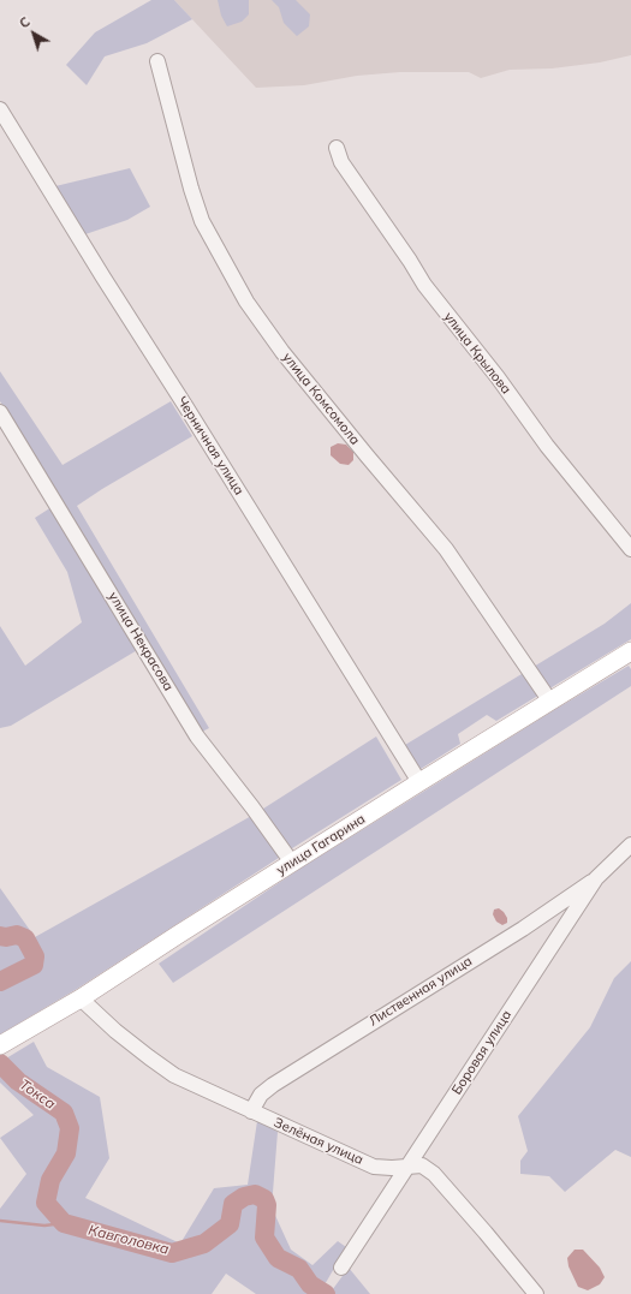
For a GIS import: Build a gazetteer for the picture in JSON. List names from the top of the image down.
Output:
{
  "streets": {
    "main road": ["улица Гагарина"],
    "street": [
      "улица Крылова",
      "улица Комсомола",
      "Черничная улица",
      "улица Некрасова",
      "Лиственная улица",
      "Боровая улица",
      "Зелёная улица"
    ]
  },
  "crossings": [
    ["улица Комсомола", "улица Гагарина"],
    ["Черничная улица", "улица Гагарина"],
    ["улица Некрасова", "улица Гагарина"],
    ["улица Гагарина", "Зелёная улица"],
    ["Лиственная улица", "Боровая улица"],
    ["Лиственная улица", "Зелёная улица"],
    ["Боровая улица", "Зелёная улица"]
  ],
  "water": ["Токса", "Кавголовка"],
  "north": "top left"
}
